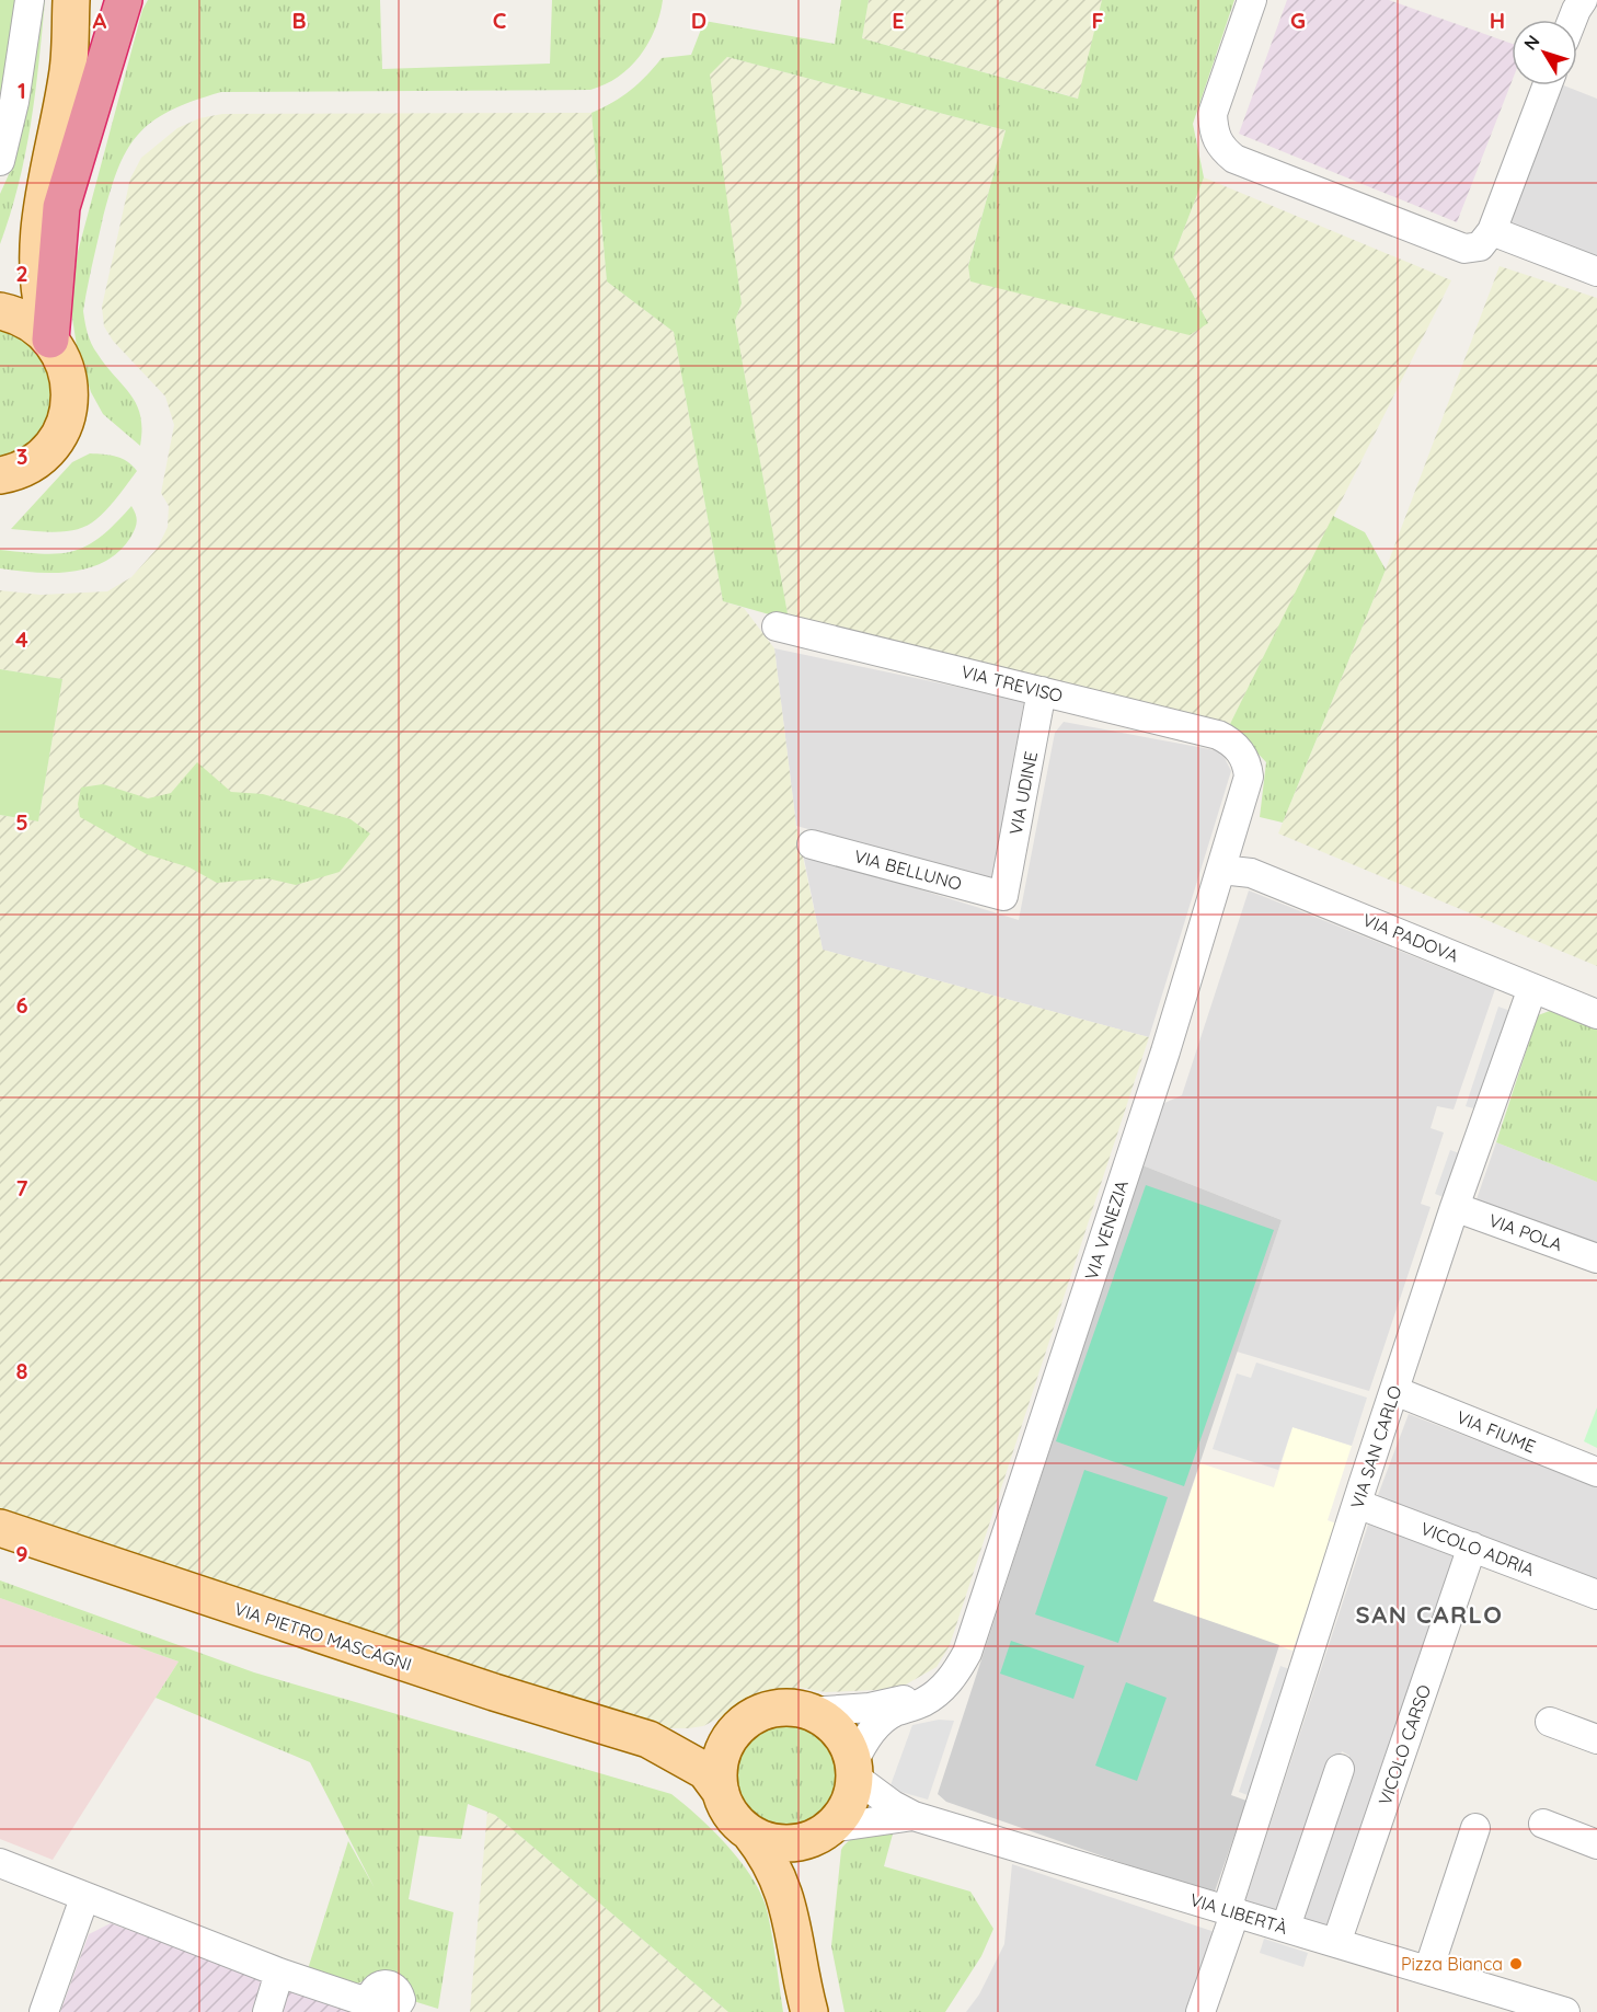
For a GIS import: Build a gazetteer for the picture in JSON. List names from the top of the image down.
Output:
{
  "streets": {
    "main road": ["VIA PIETRO MASCAGNI"],
    "street": [
      "VIA TREVISO",
      "VIA UDINE",
      "VIA BELLUNO",
      "VIA PADOVA",
      "VIA VENEZIA",
      "VIA POLA",
      "VIA FIUME",
      "VIA SAN CARLO",
      "VICOLO ADRIA",
      "VICOLO CARSO",
      "VIA LIBERTÀ"
    ]
  },
  "crossings": [
    ["VIA TREVISO", "VIA UDINE"],
    ["VIA TREVISO", "VIA VENEZIA"],
    ["VIA UDINE", "VIA BELLUNO"],
    ["VIA PADOVA", "VIA VENEZIA"],
    ["VIA PADOVA", "VIA SAN CARLO"],
    ["VIA VENEZIA", "VIA PIETRO MASCAGNI"],
    ["VIA VENEZIA", "VIA LIBERTÀ"],
    ["VIA POLA", "VIA SAN CARLO"],
    ["VIA FIUME", "VIA SAN CARLO"],
    ["VIA SAN CARLO", "VICOLO ADRIA"],
    ["VIA SAN CARLO", "VIA LIBERTÀ"],
    ["VICOLO ADRIA", "VICOLO CARSO"],
    ["VIA PIETRO MASCAGNI", "VIA LIBERTÀ"],
    ["VICOLO CARSO", "VIA LIBERTÀ"]
  ],
  "districts": ["SAN CARLO"],
  "places": ["Pizza Bianca"],
  "north": "top left",
  "grid": {
    "columns": [
      "A",
      "B",
      "C",
      "D",
      "E",
      "F",
      "G",
      "H"
    ],
    "rows": [
      "1",
      "2",
      "3",
      "4",
      "5",
      "6",
      "7",
      "8",
      "9"
    ]
  }
}
